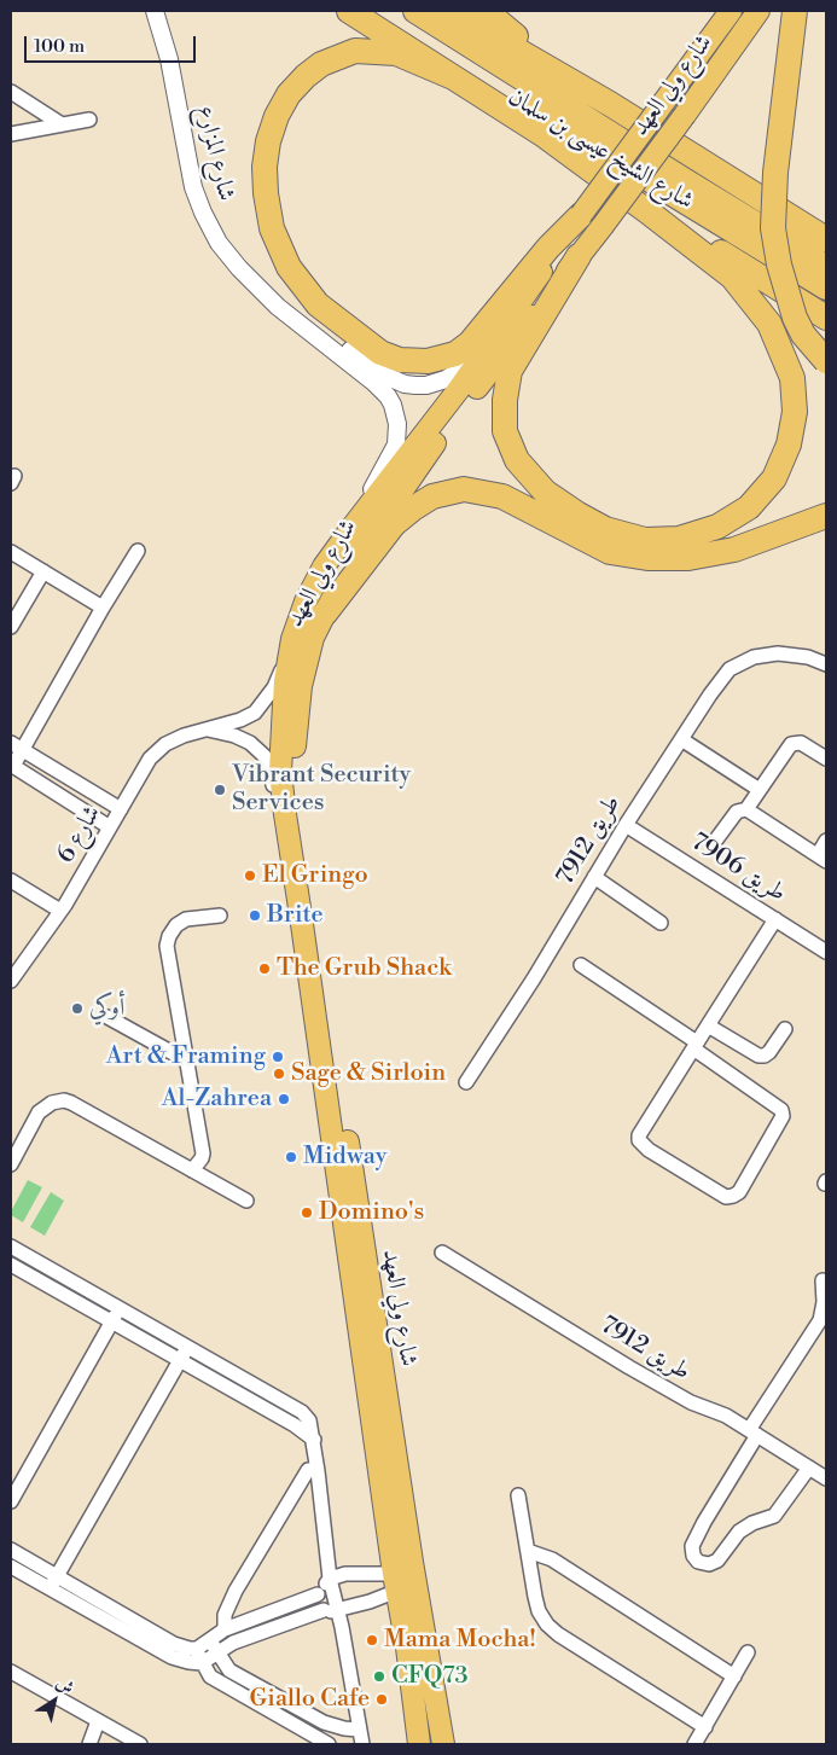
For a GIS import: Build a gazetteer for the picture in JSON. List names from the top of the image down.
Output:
{
  "streets": {
    "highway": ["شارع الشيخ عيسى بن سلمان"],
    "main road": ["شارع ولي العهد"],
    "street": [
      "شارع المزارع",
      "شارع 6",
      "طريق 7912",
      "طريق 7906"
    ]
  },
  "crossings": [
    ["شارع ولي العهد", "شارع المزارع"],
    ["شارع ولي العهد", "شارع 6"],
    ["طريق 7912", "طريق 7906"]
  ],
  "places": [
    "Vibrant Security Services",
    "El Gringo",
    "Brite",
    "The Grub Shack",
    "أوكي",
    "Art & Framing",
    "Sage & Sirloin",
    "Al-Zahrea",
    "Midway",
    "Domino's",
    "Mama Mocha!",
    "CFQ73",
    "Giallo Cafe"
  ],
  "scale_bar": "100 m",
  "north": "top right"
}
